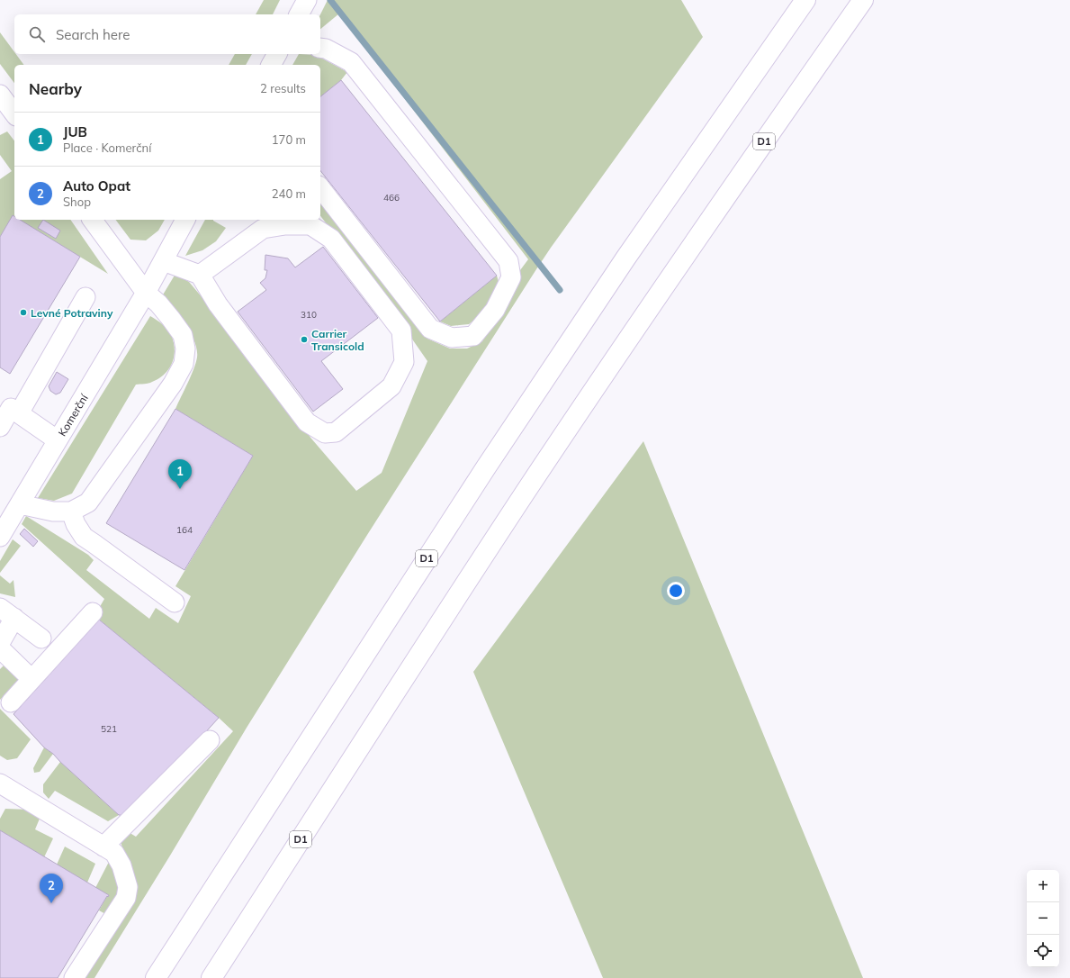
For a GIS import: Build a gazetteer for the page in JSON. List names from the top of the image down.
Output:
{
  "streets": {
    "highway": ["D1"],
    "street": ["Komerční"]
  },
  "places": ["Levné Potraviny", "Carrier Transicold"],
  "house_numbers": [
    "466",
    "310",
    "164",
    "521"
  ],
  "page": {
    "search": "Search here",
    "heading": ["Nearby", "2 results"],
    "list": [
      {
        "mark": "1",
        "name": "JUB",
        "note": "Place · Komerční",
        "value": "170 m"
      },
      {
        "mark": "2",
        "name": "Auto Opat",
        "note": "Shop",
        "value": "240 m"
      }
    ],
    "pins": ["1", "2"],
    "map_buttons": ["+", "−"]
  }
}
